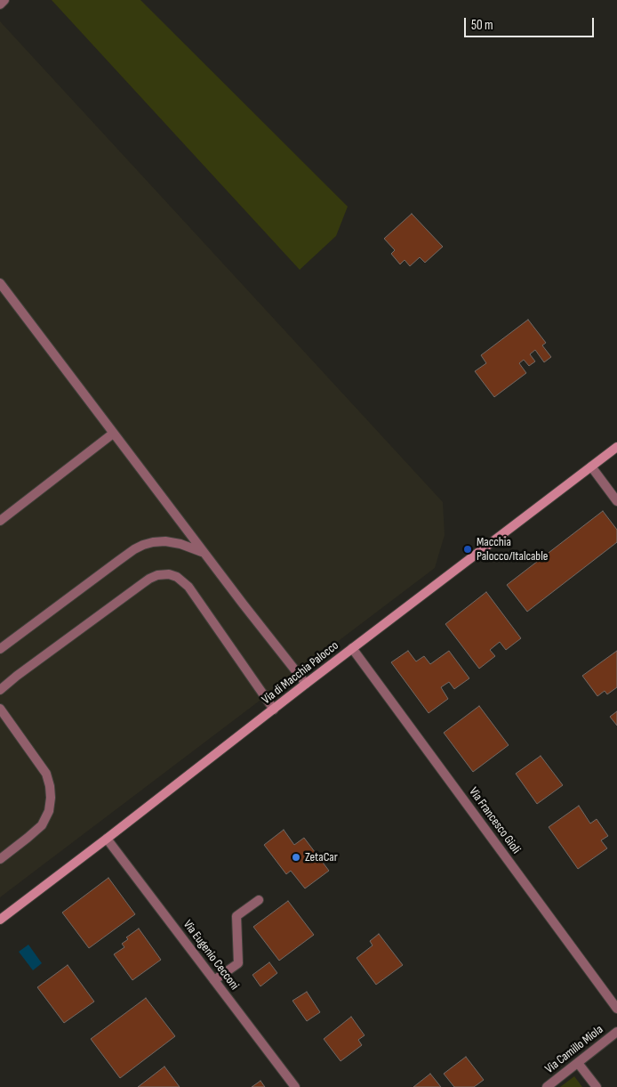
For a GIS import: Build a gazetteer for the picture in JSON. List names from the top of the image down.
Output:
{
  "streets": {
    "street": [
      "Via di Macchia Palocco",
      "Via Francesco Gioli",
      "Via Eugenio Cecconi",
      "Via Camillo Miola"
    ]
  },
  "crossings": [
    ["Via di Macchia Palocco", "Via Francesco Gioli"],
    ["Via di Macchia Palocco", "Via Eugenio Cecconi"]
  ],
  "places": ["Macchia Palocco/Italcable", "ZetaCar"],
  "scale_bar": "50 m"
}
